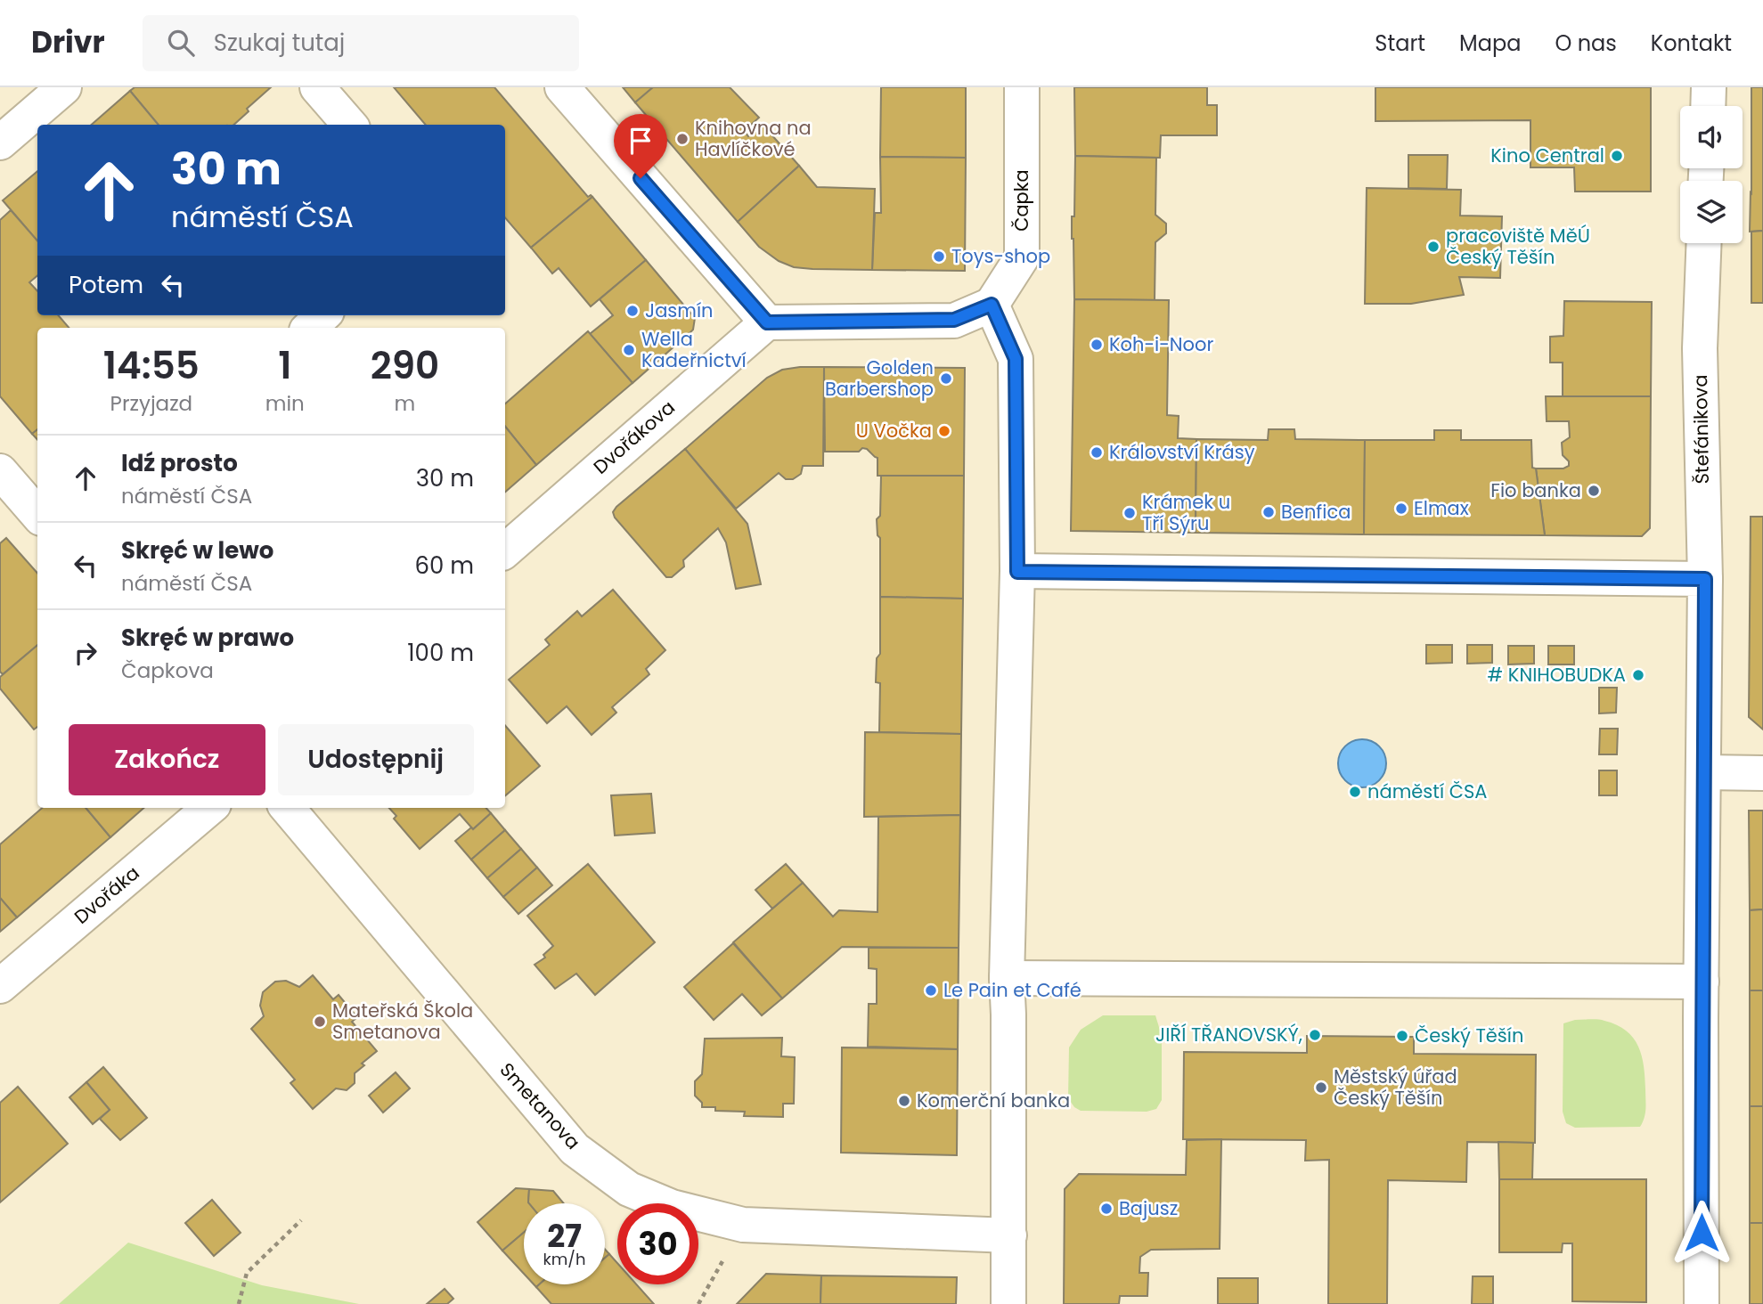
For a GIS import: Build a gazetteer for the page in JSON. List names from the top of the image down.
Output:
{
  "streets": {
    "street": [
      "Čapka",
      "Štefánikova",
      "Dvořákova",
      "Dvořáka",
      "Smetanova"
    ]
  },
  "places": [
    "Knihovna na Havlíčkové",
    "Kino Central",
    "pracoviště MěÚ Český Těšín",
    "Toys-shop",
    "Jasmín",
    "Koh-i-Noor",
    "Wella Kadeřnictví",
    "Golden Barbershop",
    "U Vočka",
    "Království Krásy",
    "Fio banka",
    "Elmax",
    "Benfica",
    "Krámek u Tří Sýru",
    "# KNIHOBUDKA",
    "náměstí ČSA",
    "Le Pain et Café",
    "Mateřská Škola Smetanova",
    "JIŘÍ TŘANOVSKÝ,",
    "Český Těšín",
    "Městský úřad Český Těšín",
    "Komerční banka",
    "Bajusz"
  ],
  "page": {
    "header": "Drivr",
    "search": "Szukaj tutaj",
    "nav": [
      "Start",
      "Mapa",
      "O nas",
      "Kontakt"
    ],
    "turn": ["30 m", "náměstí ČSA"],
    "then": "Potem",
    "eta": [
      "14:55",
      "Przyjazd",
      "1",
      "min",
      "290",
      "m"
    ],
    "list": [
      {
        "name": "Idź prosto",
        "note": "náměstí ČSA",
        "value": "30 m"
      },
      {
        "name": "Skręć w lewo",
        "note": "náměstí ČSA",
        "value": "60 m"
      },
      {
        "name": "Skręć w prawo",
        "note": "Čapkova",
        "value": "100 m"
      }
    ],
    "buttons": ["Zakończ", "Udostępnij"],
    "speed": "27 km/h",
    "limit": "30"
  }
}
